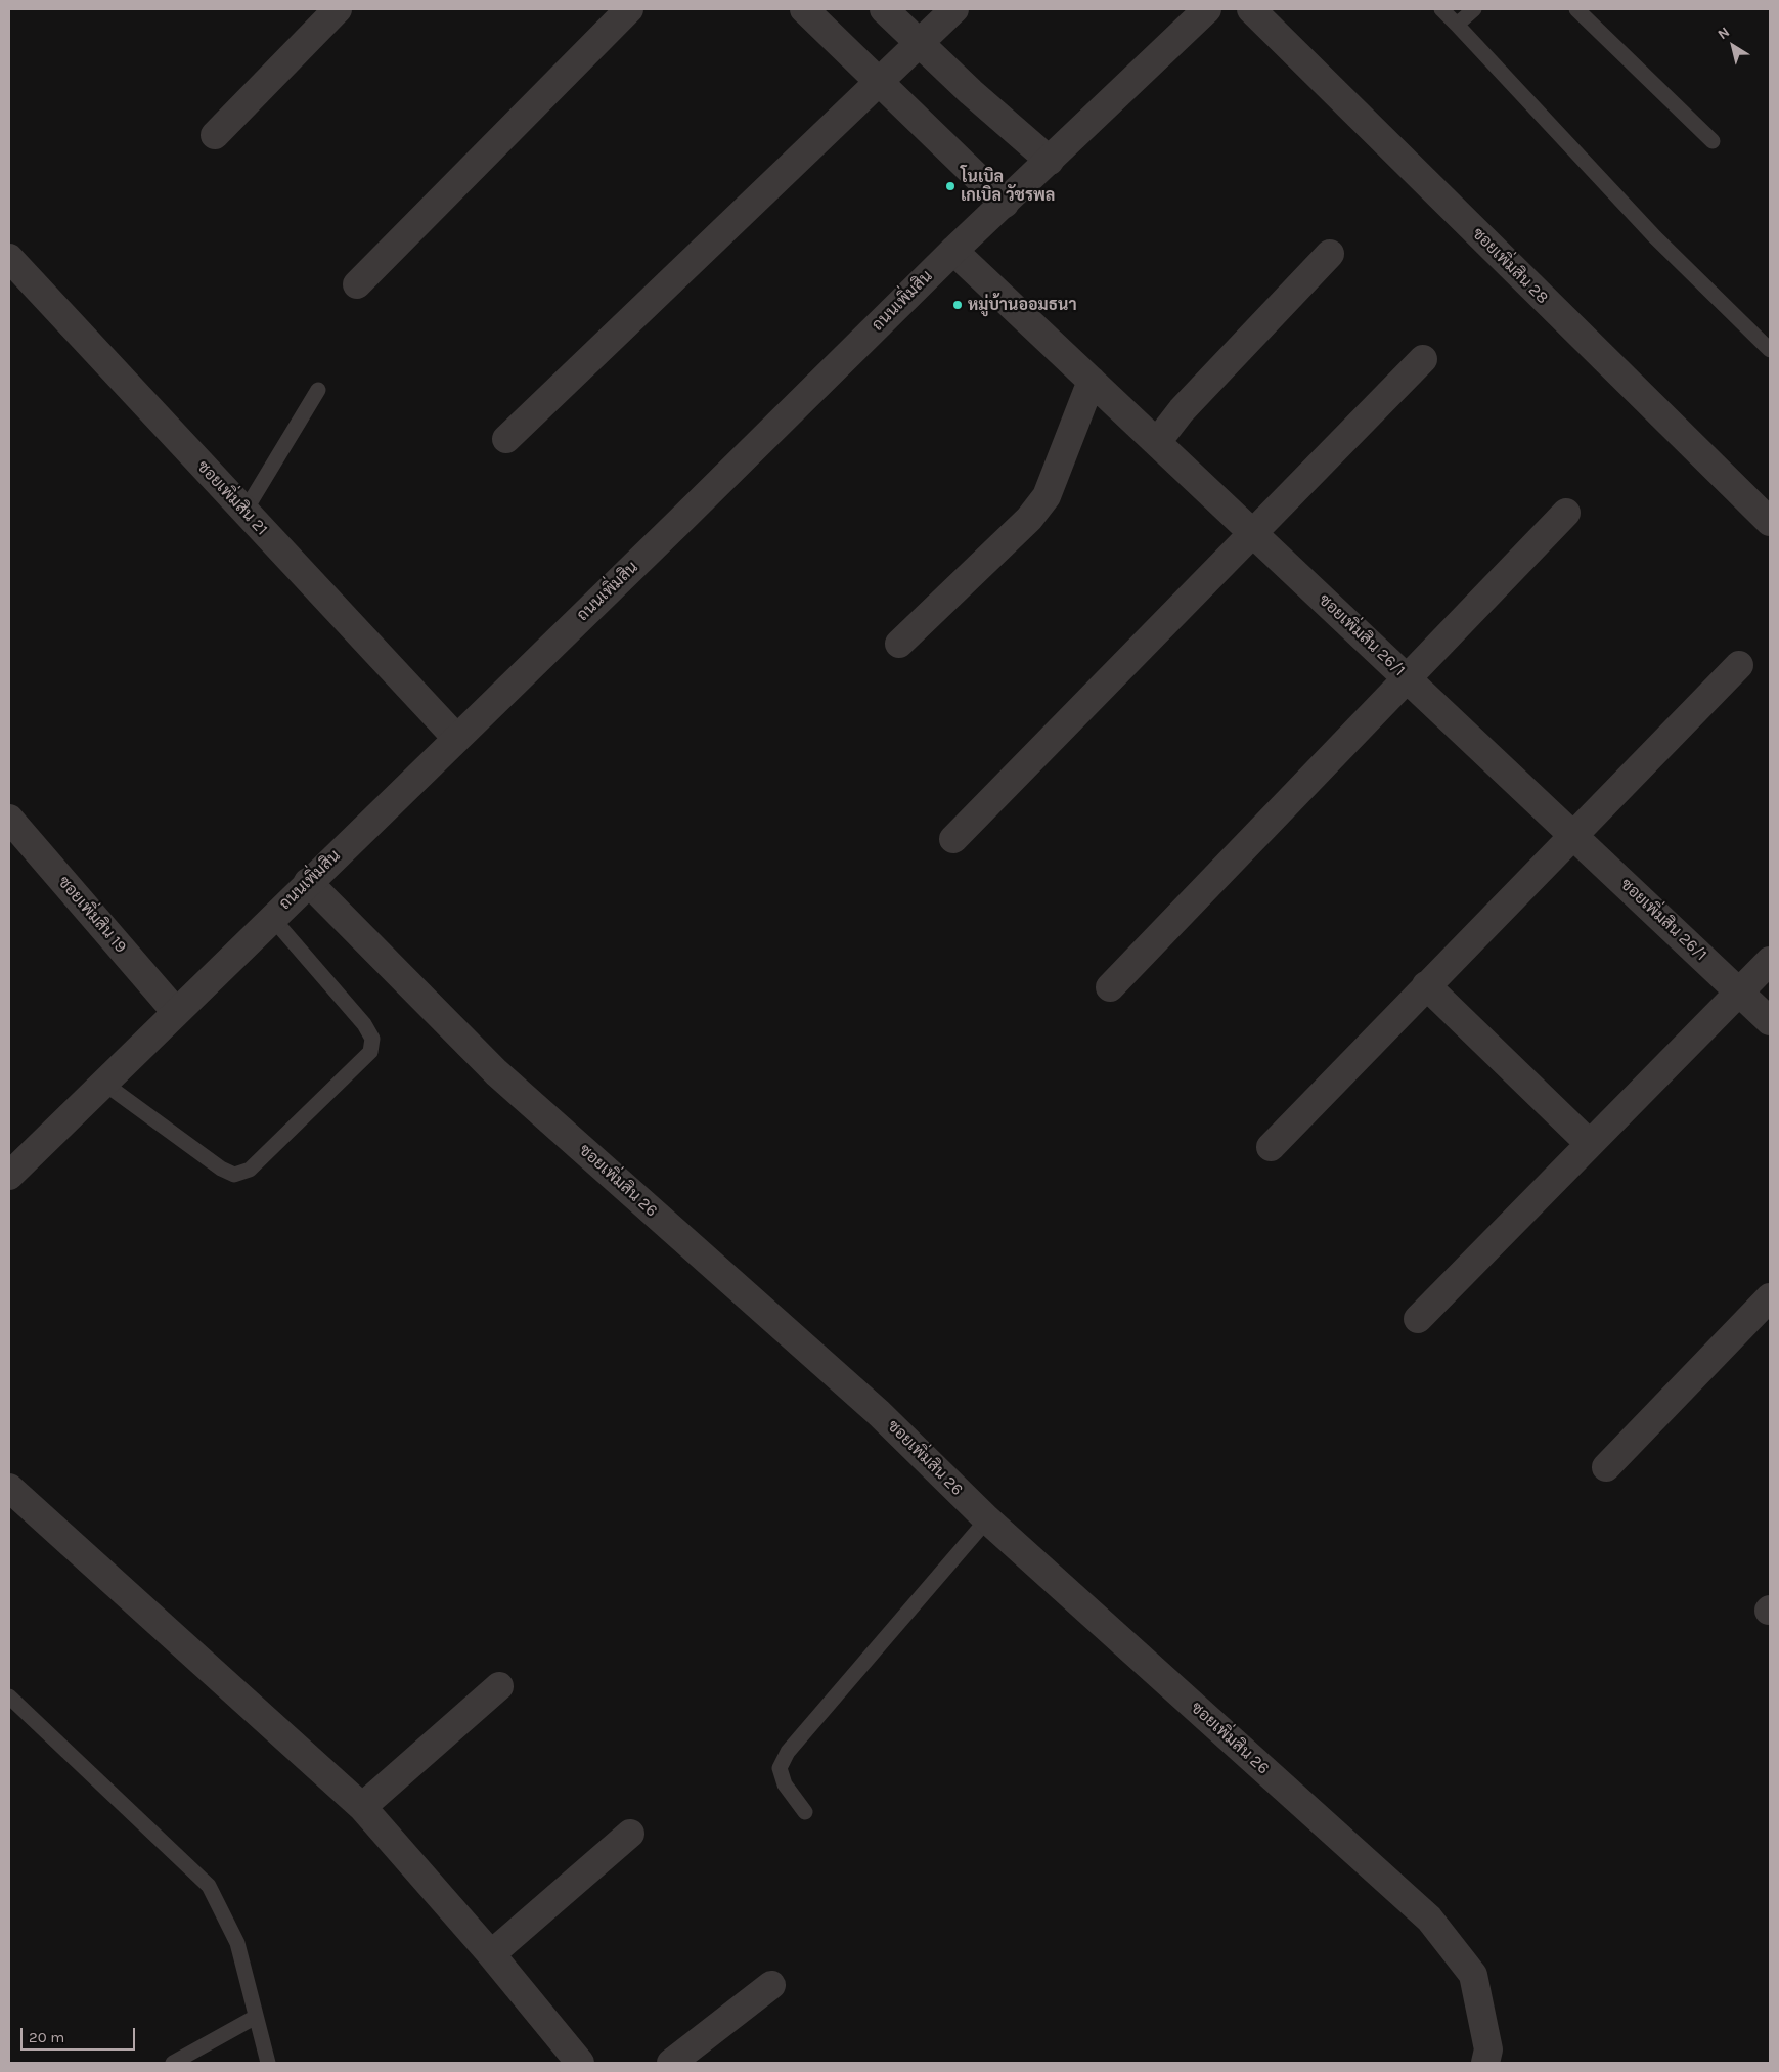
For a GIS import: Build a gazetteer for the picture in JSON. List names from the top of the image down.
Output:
{
  "streets": {
    "street": [
      "ซอยเพิ่มสิน 28",
      "ถนนเพิ่มสิน",
      "ซอยเพิ่มสิน 21",
      "ซอยเพิ่มสิน 26/1",
      "ซอยเพิ่มสิน 19",
      "ซอยเพิ่มสิน 26"
    ]
  },
  "crossings": [
    ["ถนนเพิ่มสิน", "ซอยเพิ่มสิน 21"],
    ["ถนนเพิ่มสิน", "ซอยเพิ่มสิน 26/1"],
    ["ถนนเพิ่มสิน", "ซอยเพิ่มสิน 19"],
    ["ถนนเพิ่มสิน", "ซอยเพิ่มสิน 26"]
  ],
  "places": ["โนเบิล เกเบิล วัชรพล", "หมู่บ้านออมธนา"],
  "scale_bar": "20 m",
  "north": "top left"
}
